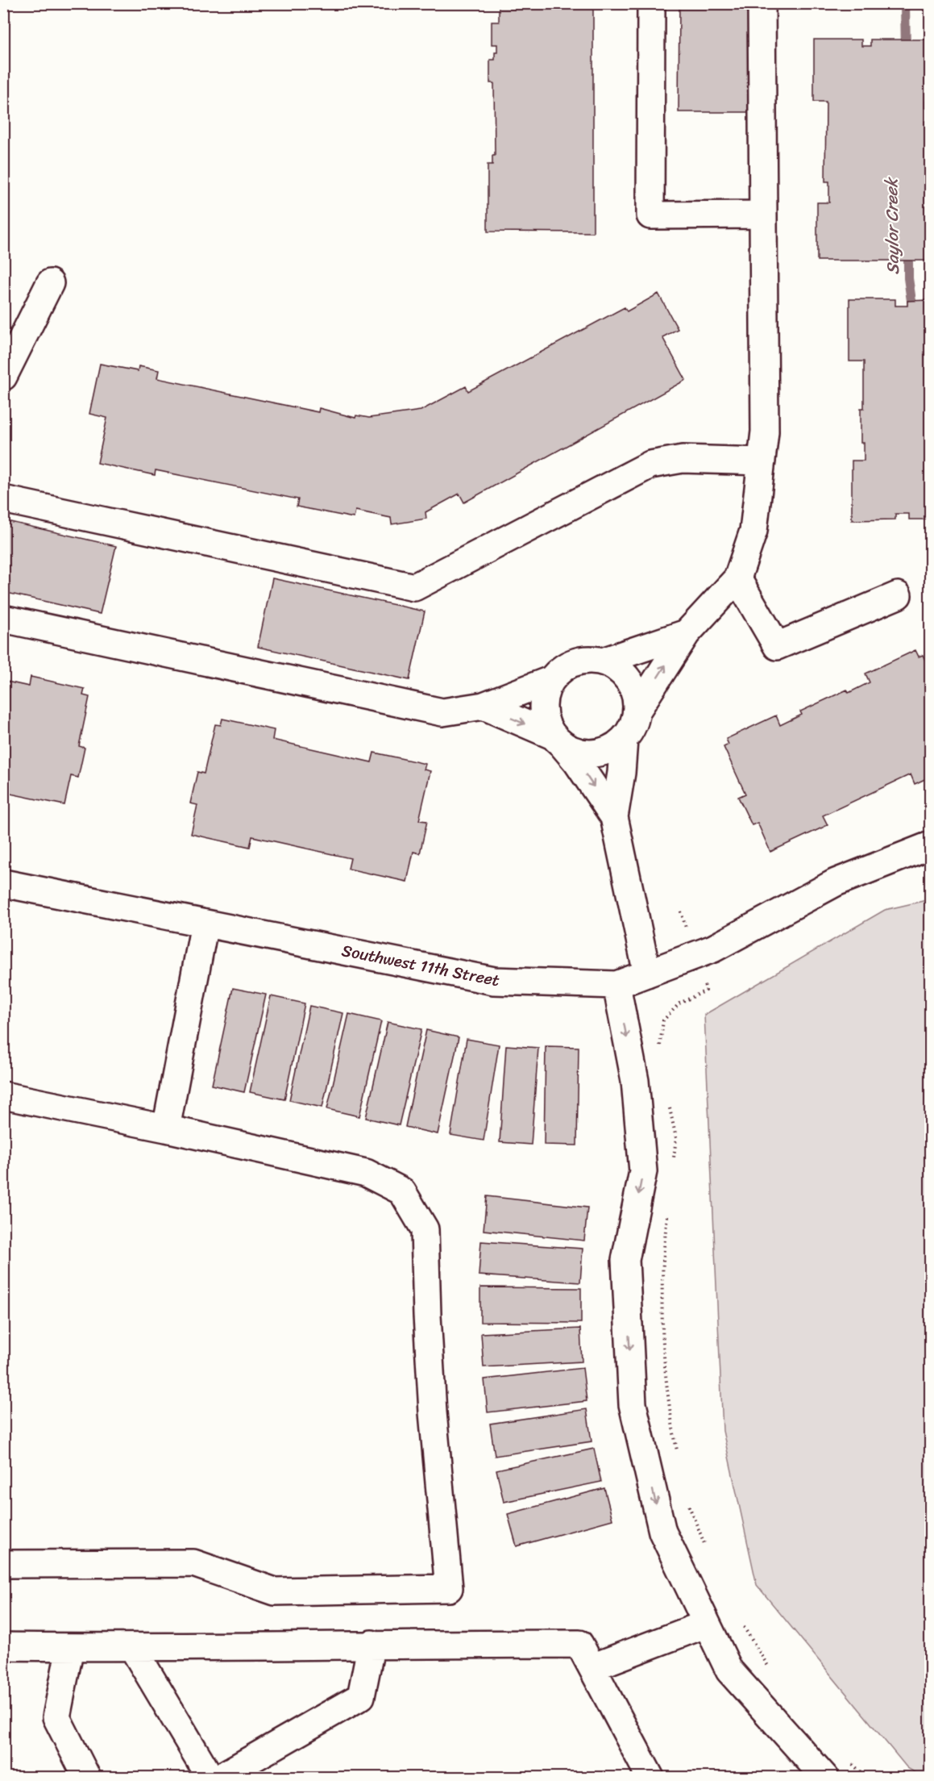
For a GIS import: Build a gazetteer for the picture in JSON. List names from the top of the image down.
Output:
{
  "streets": {
    "street": ["Southwest 11th Street"]
  },
  "water": ["Saylor Creek"]
}
